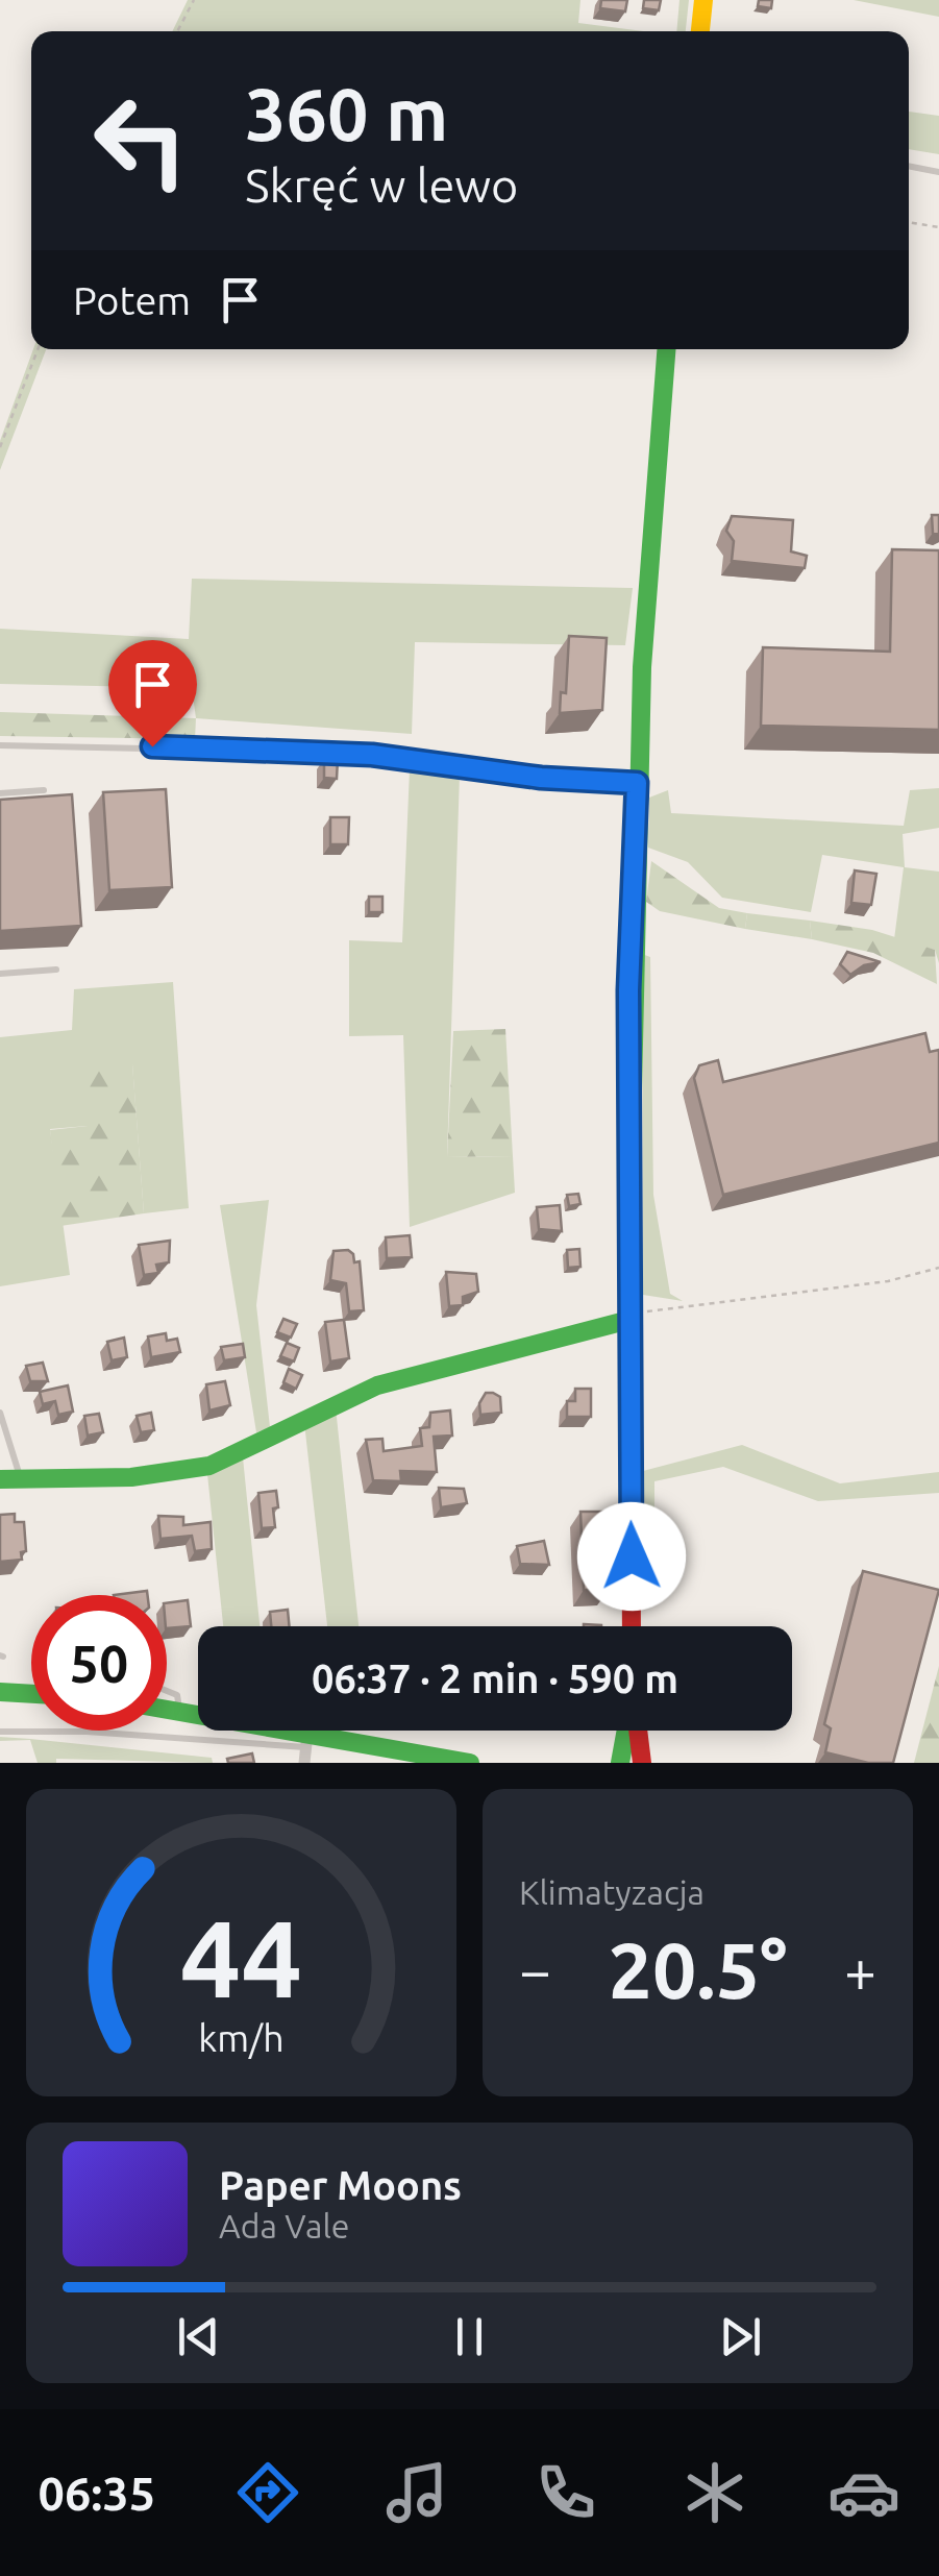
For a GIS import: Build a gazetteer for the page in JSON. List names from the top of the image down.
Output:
{
  "page": {
    "turn": ["360 m", "Skręć w lewo"],
    "then": "Potem",
    "limit": "50",
    "trip": "06:37 · 2 min · 590 m",
    "tile": "Klimatyzacja",
    "heat": ["−", "20.5°", "+"],
    "song": ["Paper Moons", "Ada Vale"],
    "tabs": "06:35",
    "gauge": ["44", "km/h"]
  }
}
